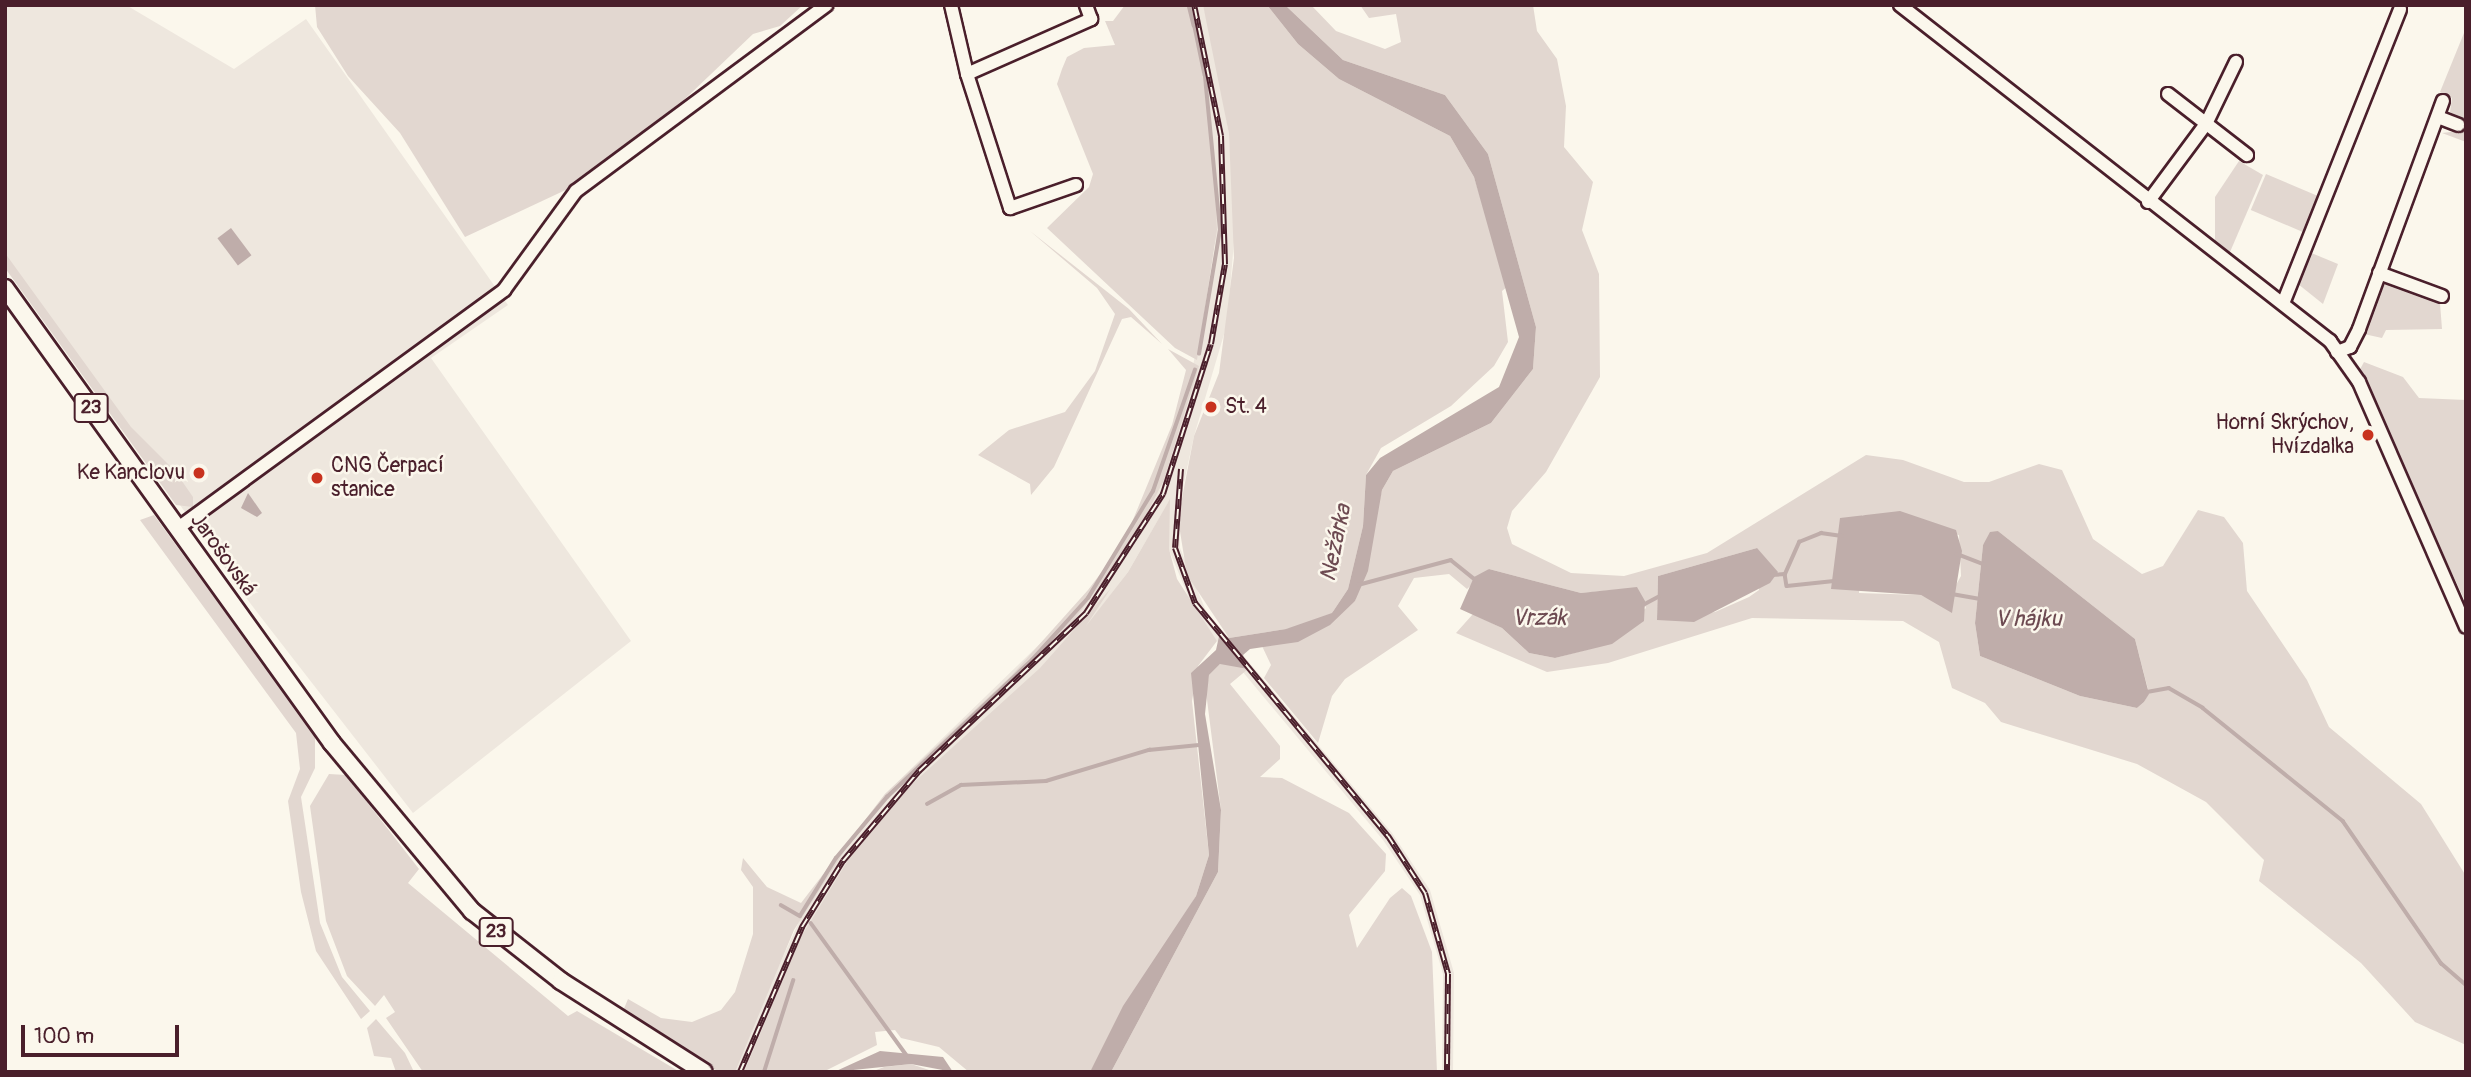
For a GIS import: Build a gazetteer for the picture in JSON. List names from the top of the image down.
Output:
{
  "streets": {
    "main road": ["23", "Jarošovská"]
  },
  "water": ["Nežárka", "Vrzák", "V hájku"],
  "places": [
    "St. 4",
    "Horní Skrýchov, Hvízdalka",
    "Ke Kanclovu",
    "CNG Čerpací stanice"
  ],
  "scale_bar": "100 m"
}
